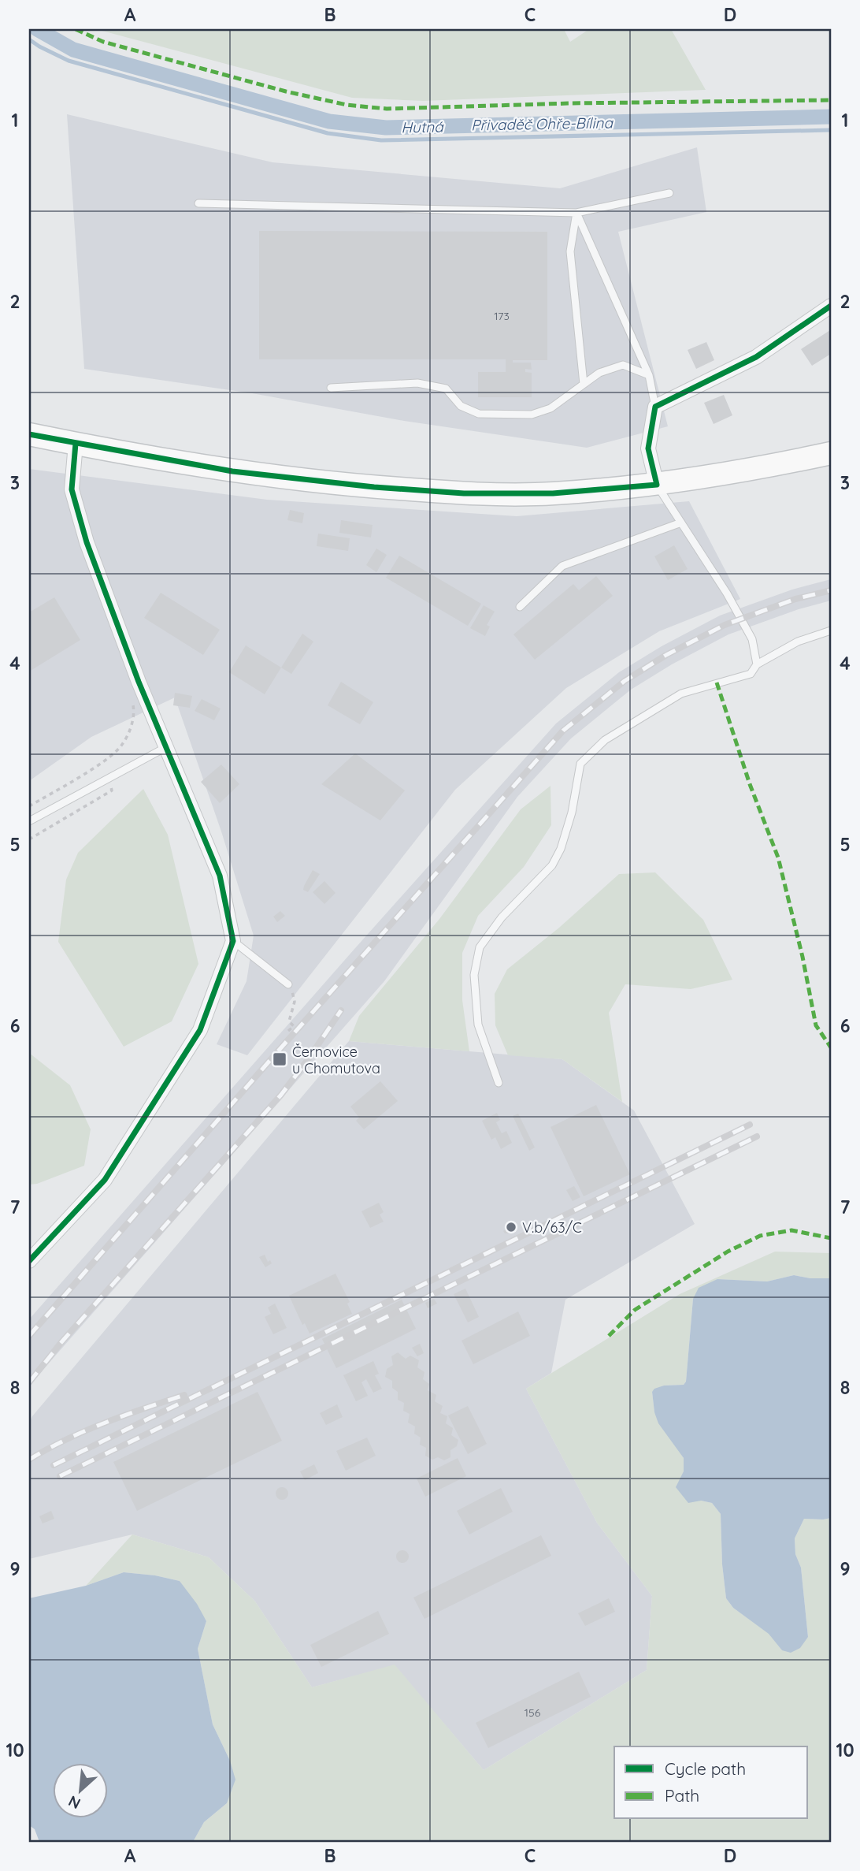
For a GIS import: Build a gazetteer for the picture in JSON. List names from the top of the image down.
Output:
{
  "water": ["Přivaděč Ohře-Bílina", "Hutná"],
  "places": {
    "transit": ["Černovice u Chomutova"],
    "other": ["V.b/63/C"]
  },
  "house_numbers": ["173", "156"],
  "legend": ["Cycle path", "Path"],
  "north": "bottom left",
  "grid": {
    "columns": [
      "A",
      "B",
      "C",
      "D"
    ],
    "rows": [
      "1",
      "2",
      "3",
      "4",
      "5",
      "6",
      "7",
      "8",
      "9",
      "10"
    ]
  }
}
